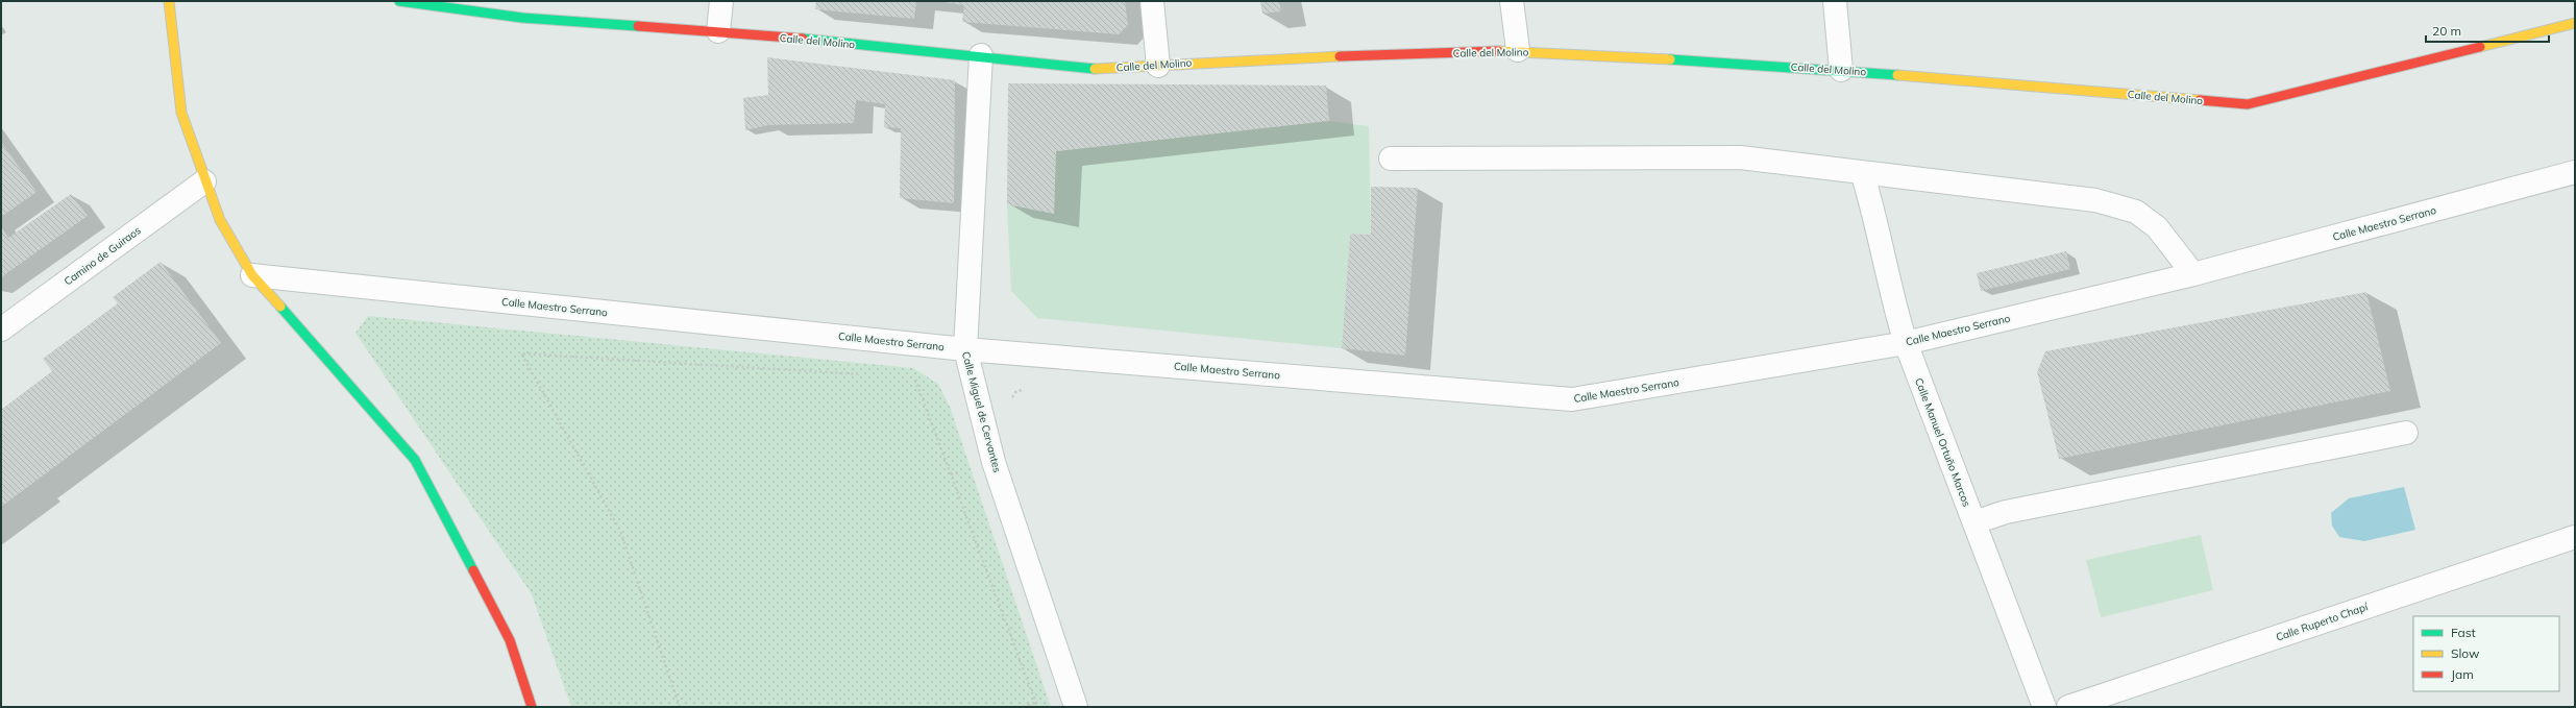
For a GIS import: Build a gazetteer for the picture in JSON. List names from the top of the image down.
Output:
{
  "streets": {
    "street": [
      "Calle del Molino",
      "Calle Maestro Serrano",
      "Camino de Guiraos",
      "Calle Miguel de Cervantes",
      "Calle Manuel Ortuño Marcos",
      "Calle Ruperto Chapí"
    ]
  },
  "crossings": [
    ["Calle del Molino", "Calle Miguel de Cervantes"],
    ["Calle Maestro Serrano", "Calle Miguel de Cervantes"],
    ["Calle Maestro Serrano", "Calle Manuel Ortuño Marcos"]
  ],
  "legend": ["Fast", "Slow", "Jam"],
  "scale_bar": "20 m"
}
